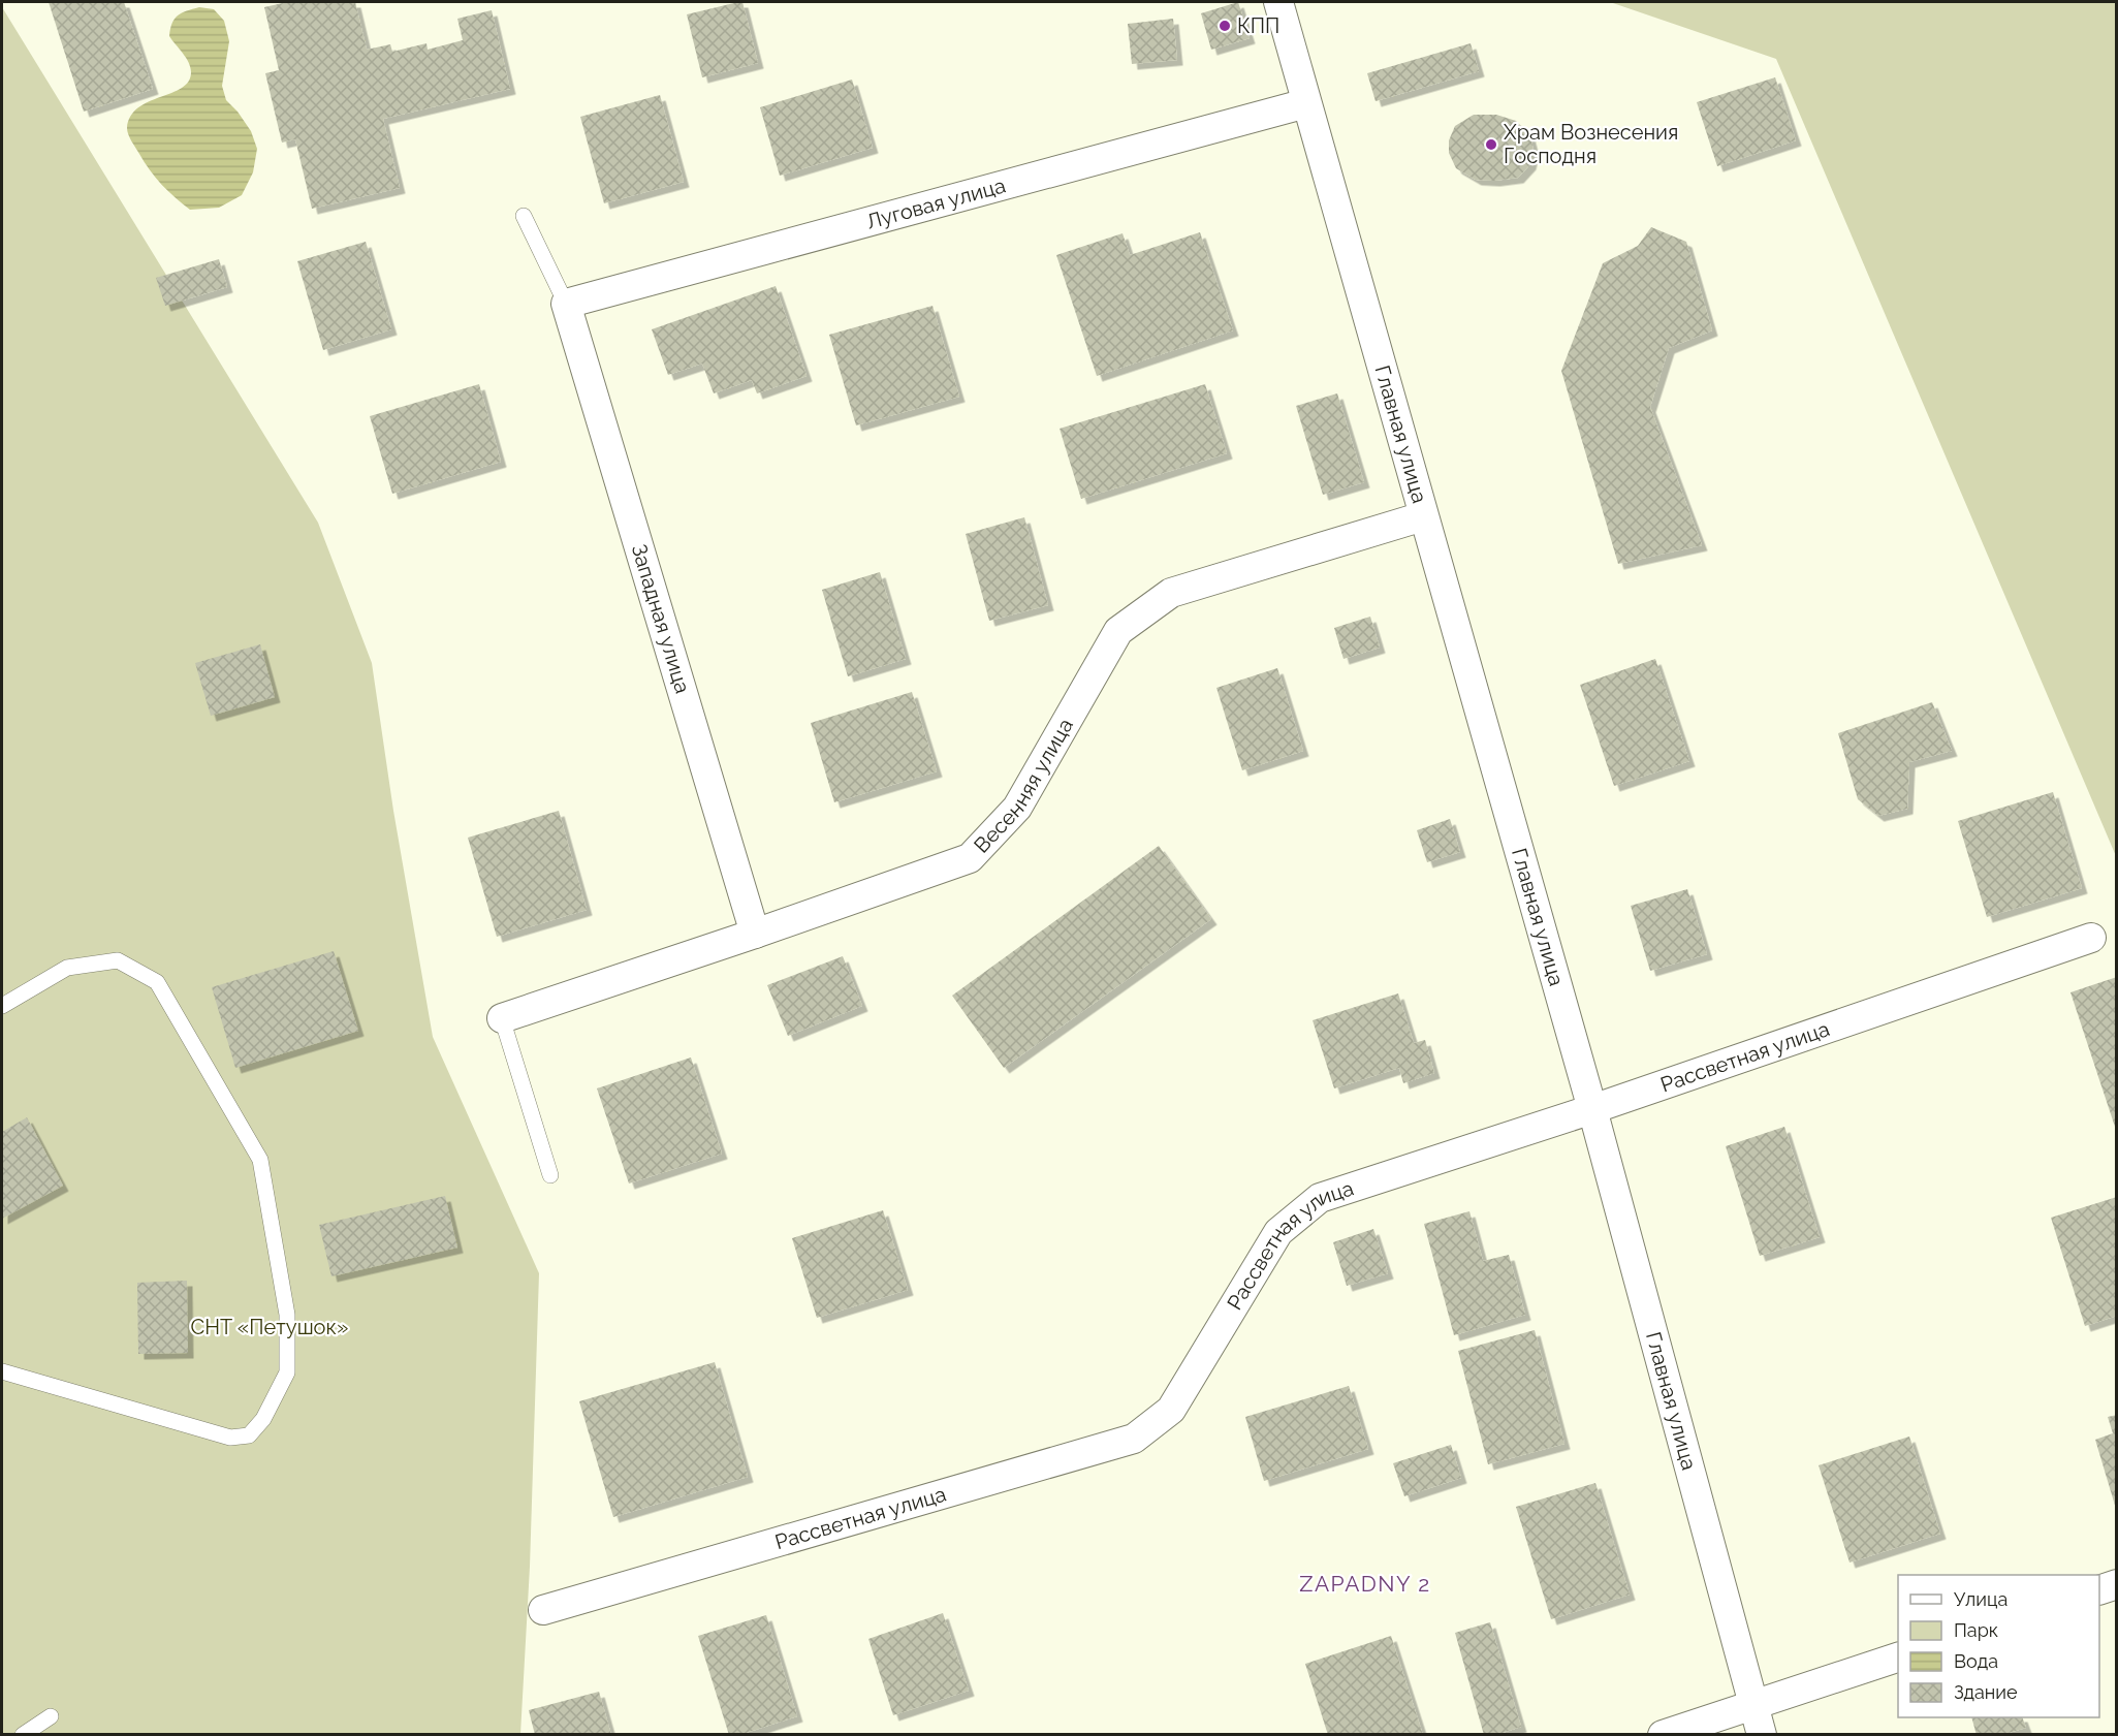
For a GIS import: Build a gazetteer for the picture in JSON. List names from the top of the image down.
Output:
{
  "streets": {
    "street": [
      "Луговая улица",
      "Главная улица",
      "Западная улица",
      "Весенняя улица",
      "Рассветная улица"
    ]
  },
  "crossings": [
    ["Луговая улица", "Главная улица"],
    ["Луговая улица", "Западная улица"],
    ["Главная улица", "Весенняя улица"],
    ["Главная улица", "Рассветная улица"],
    ["Западная улица", "Весенняя улица"]
  ],
  "districts": ["ZAPADNY 2"],
  "parks": ["СНТ «Петушок»"],
  "places": ["КПП", "Храм Вознесения Господня"],
  "legend": [
    "Улица",
    "Парк",
    "Вода",
    "Здание"
  ]
}
